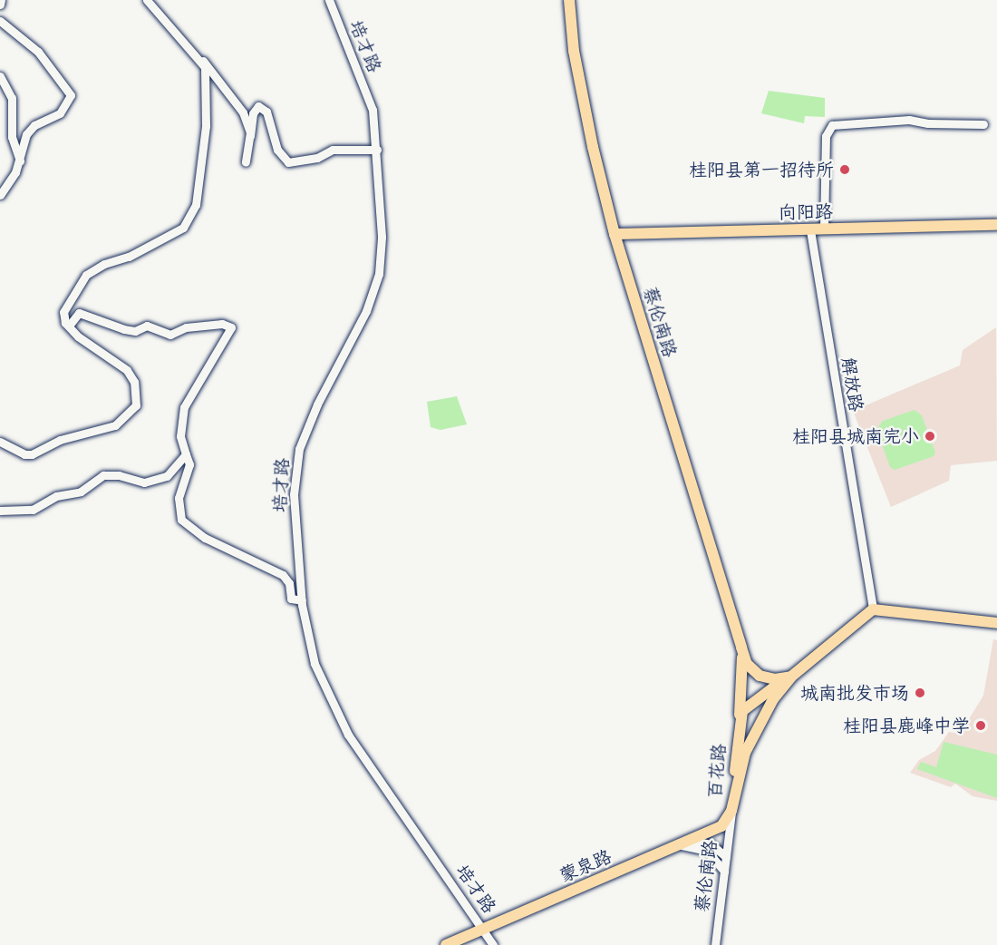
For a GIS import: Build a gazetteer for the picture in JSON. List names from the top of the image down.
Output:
{
  "streets": {
    "main road": [
      "向阳路",
      "蔡伦南路",
      "百花路",
      "蒙泉路"
    ],
    "street": ["培才路", "解放路"]
  },
  "crossings": [
    ["培才路", "蒙泉路"],
    ["向阳路", "蔡伦南路"],
    ["向阳路", "解放路"],
    ["蔡伦南路", "百花路"],
    ["蔡伦南路", "蒙泉路"],
    ["解放路", "百花路"],
    ["百花路", "蒙泉路"]
  ],
  "places": [
    "桂阳县第一招待所",
    "桂阳县城南完小",
    "城南批发市场",
    "桂阳县鹿峰中学"
  ]
}
